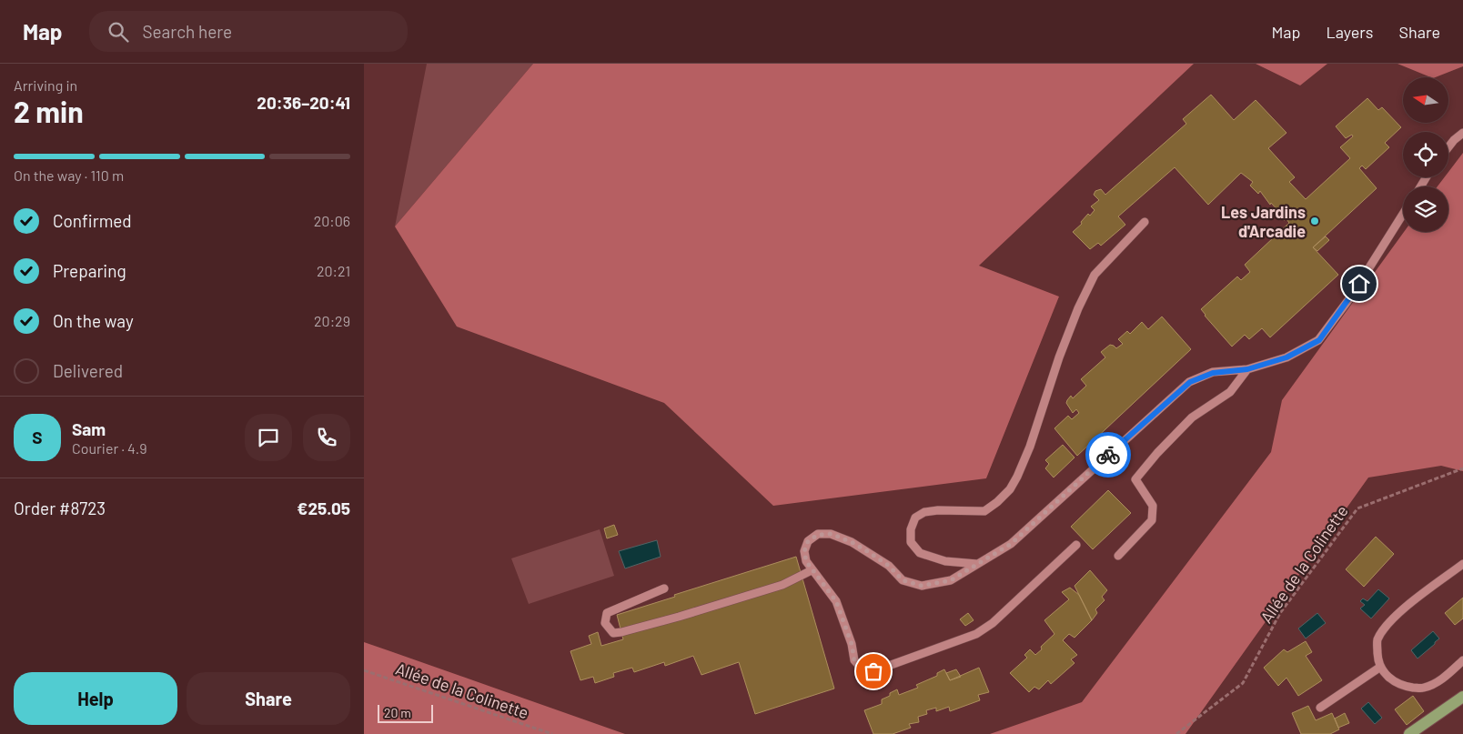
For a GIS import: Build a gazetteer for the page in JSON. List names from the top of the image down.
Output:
{
  "streets": {
    "path": ["Allée de la Colinette"]
  },
  "places": ["Les Jardins d'Arcadie"],
  "scale_bar": "20 m",
  "north": "left",
  "page": {
    "header": "Map",
    "search": "Search here",
    "nav": ["Map", "Layers", "Share"],
    "heading": ["2 min", "Arriving in", "20:36–20:41"],
    "panel": [
      "Sam",
      "Courier · 4.9",
      "Order #8723",
      "€25.05"
    ],
    "bar": "On the way · 110 m",
    "list": [
      ["Confirmed", "20:06"],
      ["Preparing", "20:21"],
      ["On the way", "20:29"],
      "Delivered"
    ],
    "round": "S",
    "buttons": ["Help", "Share"],
    "scale": "20 m"
  }
}
